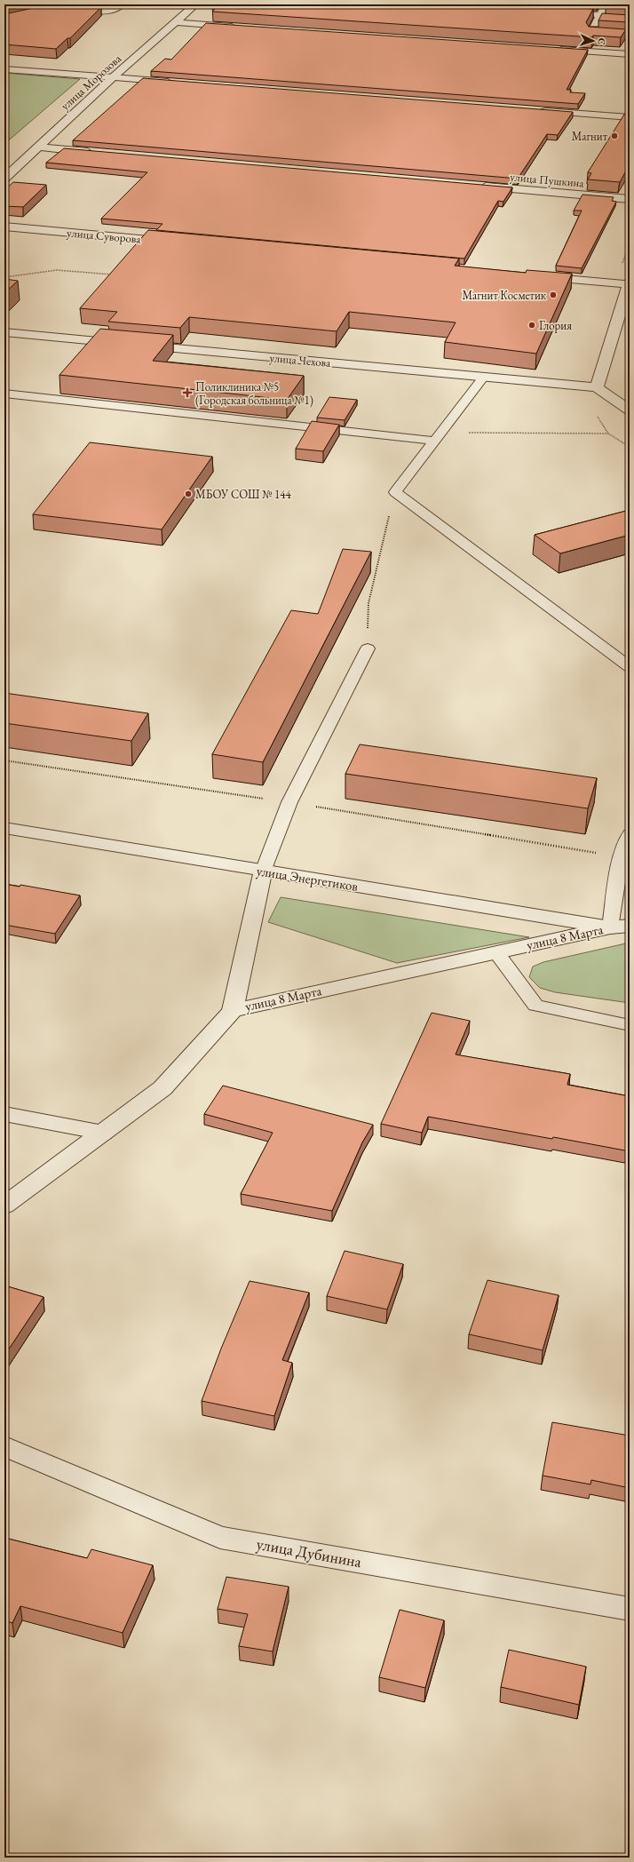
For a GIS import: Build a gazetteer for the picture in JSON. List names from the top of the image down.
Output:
{
  "streets": {
    "street": [
      "улица Морозова",
      "улица Пушкина",
      "улица Суворова",
      "улица Чехова",
      "улица Энергетиков",
      "улица 8 Марта",
      "улица Дубинина"
    ]
  },
  "crossings": [
    ["улица Энергетиков", "улица 8 Марта"]
  ],
  "places": {
    "other": [
      "Магнит",
      "Магнит Косметик",
      "Глория",
      "МБОУ СОШ № 144"
    ],
    "health": ["Поликлиника №5 (Городская больница №1)"]
  },
  "north": "right"
}
